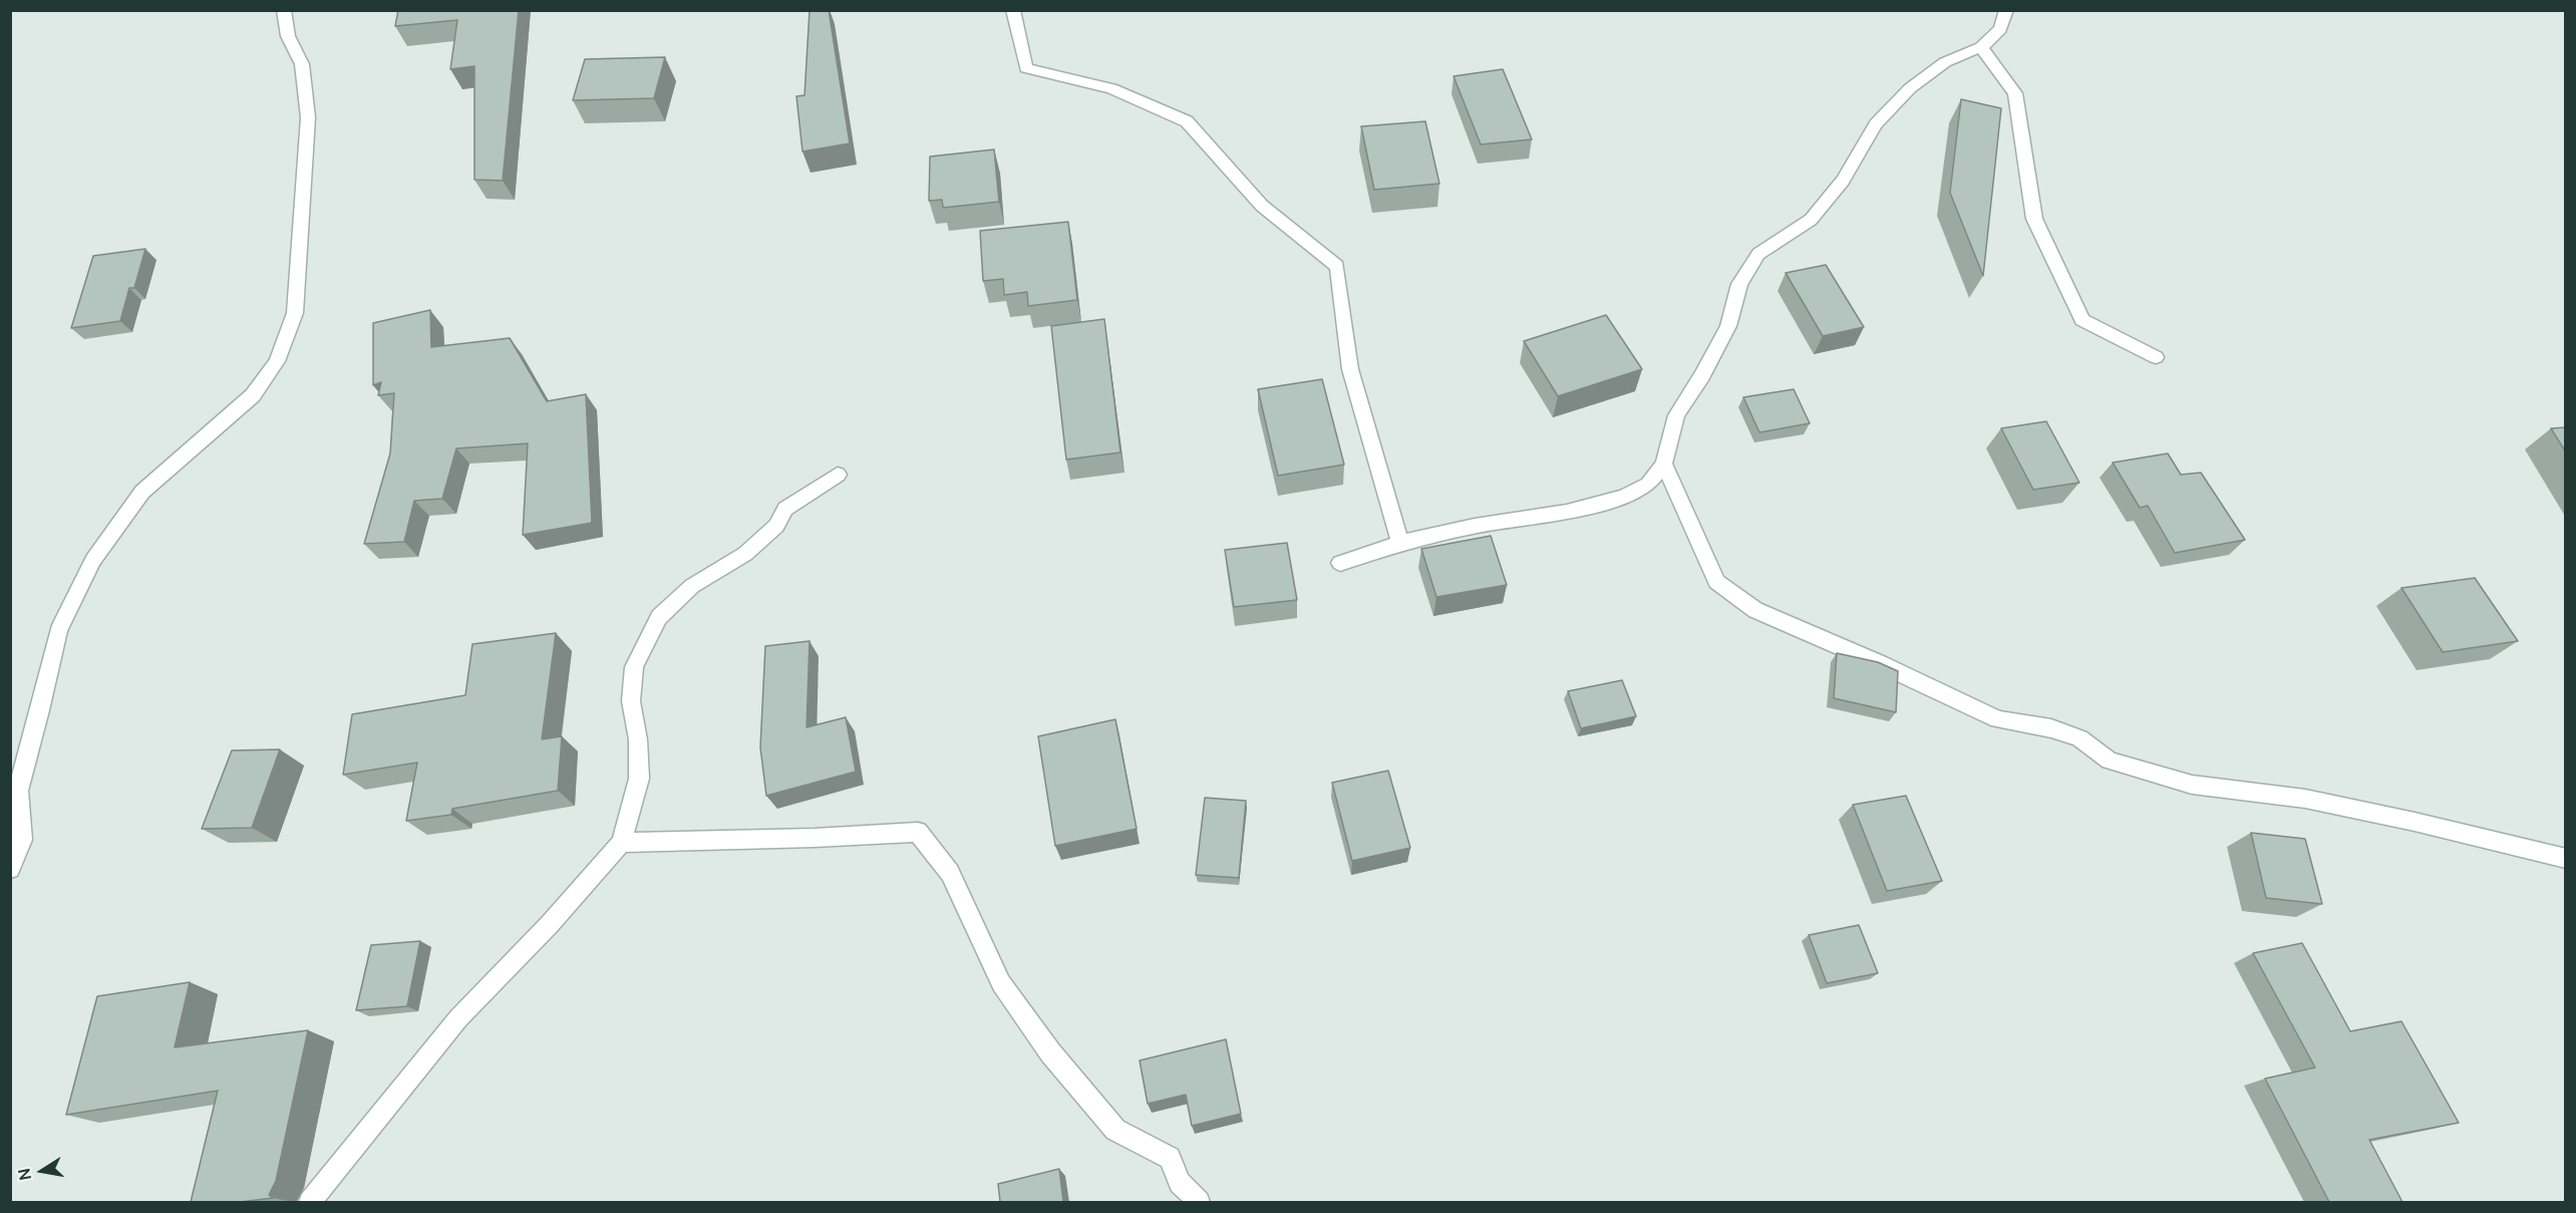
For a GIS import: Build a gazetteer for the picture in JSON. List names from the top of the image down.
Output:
{
  "north": "left"
}
